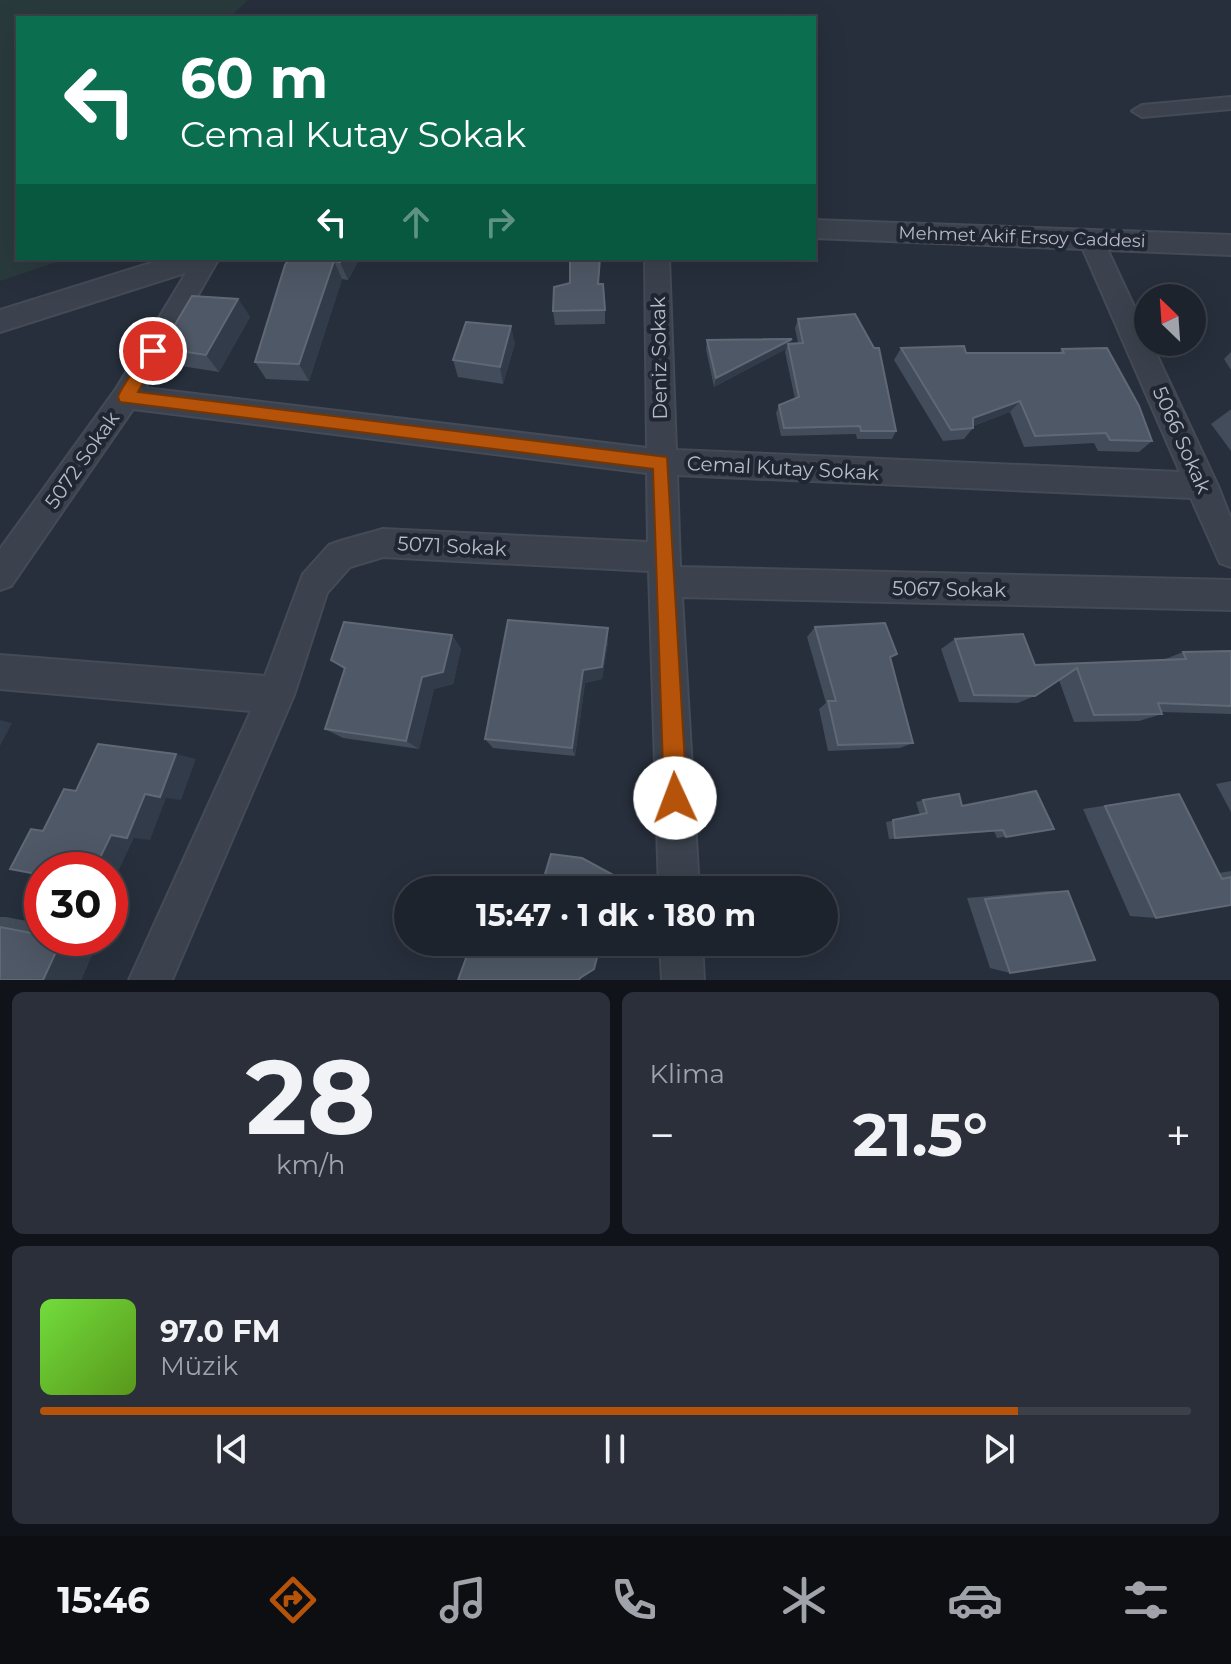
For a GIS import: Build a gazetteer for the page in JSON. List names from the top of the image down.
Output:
{
  "streets": {
    "street": [
      "Mehmet Akif Ersoy Caddesi",
      "Deniz Sokak",
      "5066 Sokak",
      "5072 Sokak",
      "Cemal Kutay Sokak",
      "5071 Sokak",
      "5067 Sokak"
    ]
  },
  "crossings": [
    ["Mehmet Akif Ersoy Caddesi", "5066 Sokak"],
    ["Deniz Sokak", "Cemal Kutay Sokak"],
    ["Deniz Sokak", "5071 Sokak"],
    ["Deniz Sokak", "5067 Sokak"],
    ["5066 Sokak", "Cemal Kutay Sokak"],
    ["5072 Sokak", "Cemal Kutay Sokak"],
    ["5071 Sokak", "5067 Sokak"]
  ],
  "north": "top left",
  "page": {
    "turn": ["60 m", "Cemal Kutay Sokak"],
    "limit": "30",
    "trip": "15:47 · 1 dk · 180 m",
    "tile": [
      ["28", "km/h"],
      "Klima"
    ],
    "heat": ["−", "21.5°", "+"],
    "song": ["97.0 FM", "Müzik"],
    "tabs": "15:46"
  }
}
